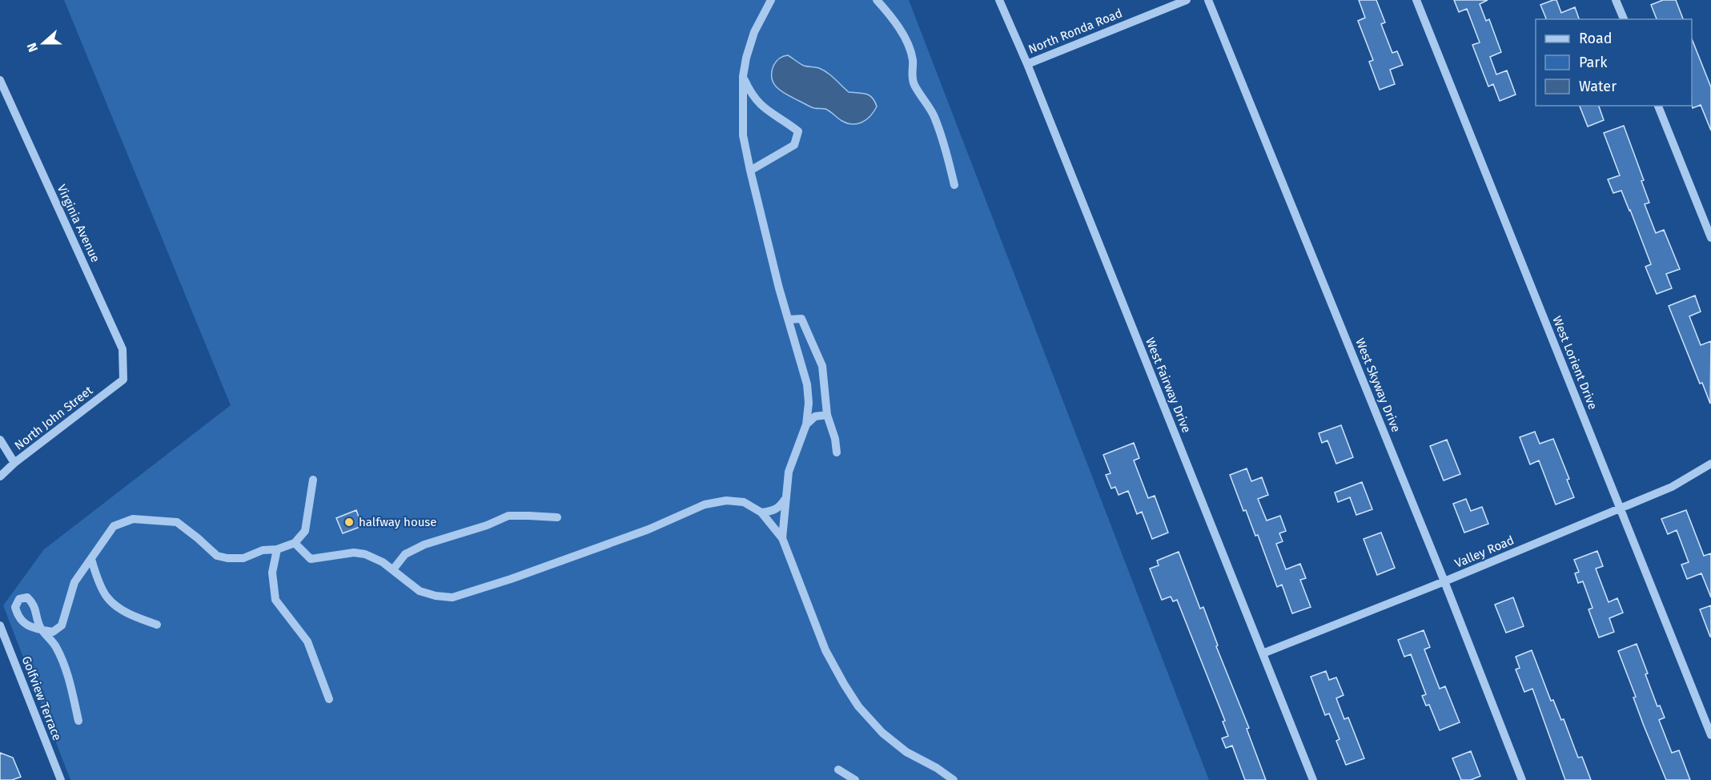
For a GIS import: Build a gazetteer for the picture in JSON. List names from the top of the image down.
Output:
{
  "streets": {
    "street": [
      "North Ronda Road",
      "Virginia Avenue",
      "West Lorient Drive",
      "West Fairway Drive",
      "West Skyway Drive",
      "North John Street",
      "Valley Road",
      "Golfview Terrace"
    ]
  },
  "crossings": [
    ["North Ronda Road", "West Fairway Drive"],
    ["Virginia Avenue", "North John Street"],
    ["West Lorient Drive", "Valley Road"],
    ["West Fairway Drive", "Valley Road"],
    ["West Skyway Drive", "Valley Road"]
  ],
  "places": ["halfway house"],
  "legend": ["Road", "Park", "Water"],
  "north": "left"
}
